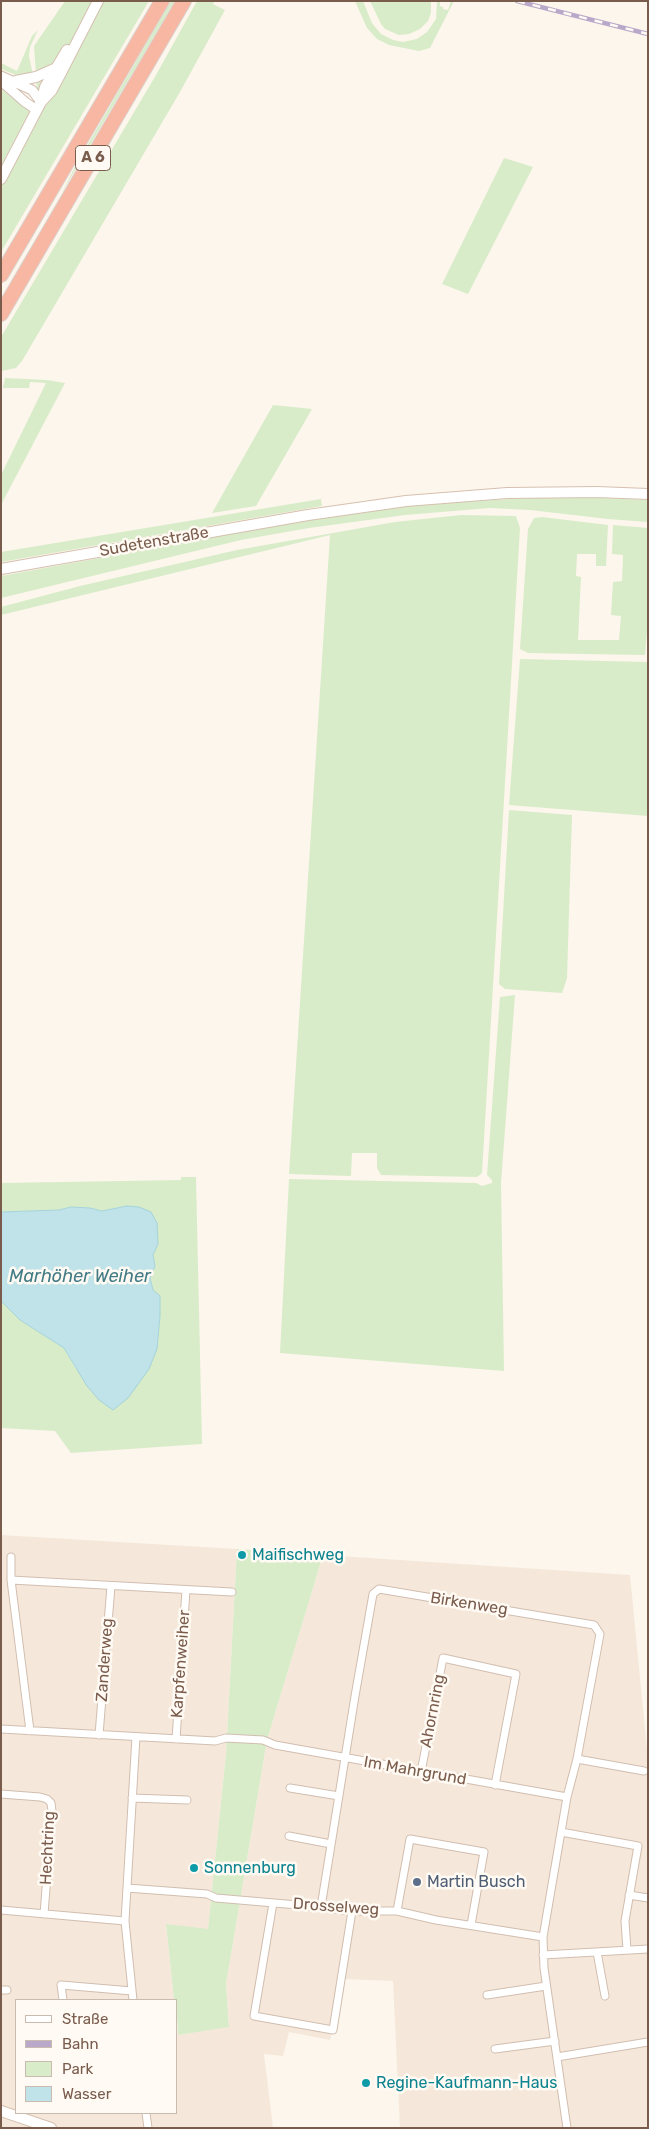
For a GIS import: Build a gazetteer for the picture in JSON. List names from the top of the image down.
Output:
{
  "streets": {
    "highway": ["A 6"],
    "main road": ["Sudetenstraße"],
    "street": [
      "Birkenweg",
      "Zanderweg",
      "Karpfenweiher",
      "Ahornring",
      "Im Mahrgrund",
      "Hechtring",
      "Drosselweg"
    ]
  },
  "crossings": [
    ["Birkenweg", "Im Mahrgrund"],
    ["Zanderweg", "Im Mahrgrund"],
    ["Karpfenweiher", "Im Mahrgrund"],
    ["Ahornring", "Im Mahrgrund"]
  ],
  "water": ["Marhöher Weiher"],
  "places": [
    "Maifischweg",
    "Sonnenburg",
    "Martin Busch",
    "Regine-Kaufmann-Haus"
  ],
  "legend": [
    "Straße",
    "Bahn",
    "Park",
    "Wasser"
  ]
}
